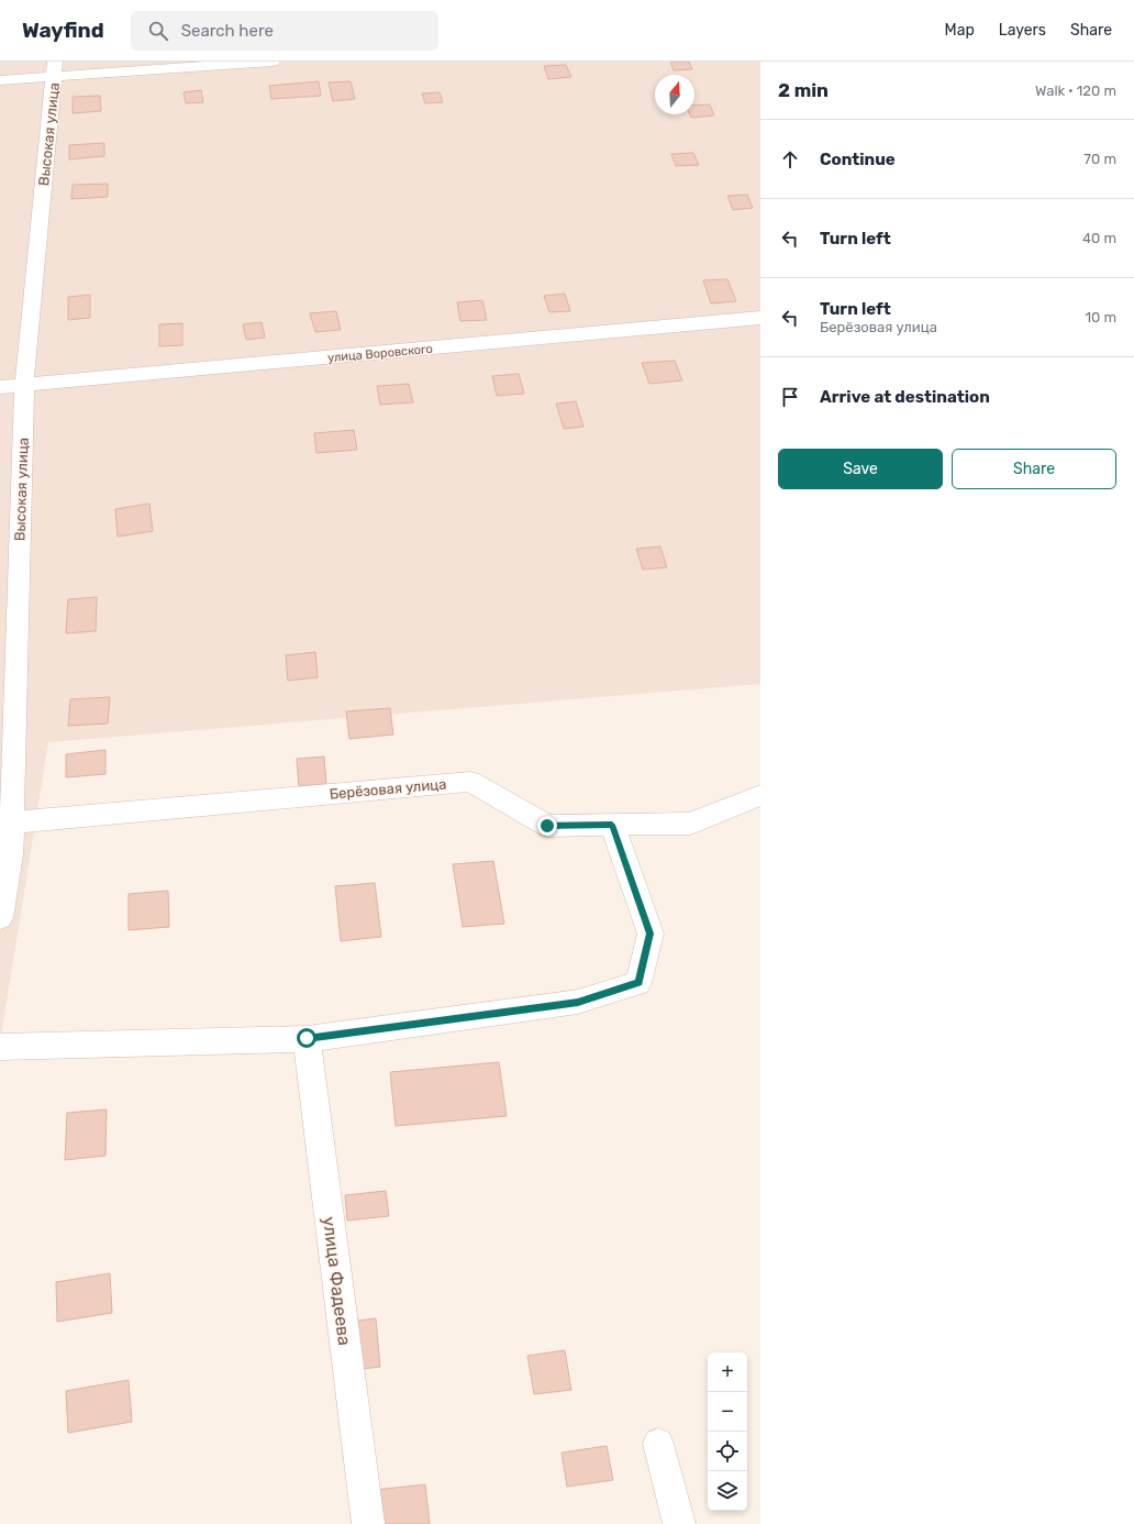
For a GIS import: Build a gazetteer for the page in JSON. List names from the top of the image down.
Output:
{
  "streets": {
    "street": [
      "Высокая улица",
      "улица Воровского",
      "Берёзовая улица",
      "улица Фадеева"
    ]
  },
  "crossings": [
    ["Высокая улица", "улица Воровского"],
    ["Высокая улица", "Берёзовая улица"]
  ],
  "north": "top",
  "page": {
    "header": "Wayfind",
    "search": "Search here",
    "nav": ["Map", "Layers", "Share"],
    "heading": ["2 min", "Walk · 120 m"],
    "list": [
      ["Continue", "70 m"],
      ["Turn left", "40 m"],
      ["Turn left", "Берёзовая улица", "10 m"],
      "Arrive at destination"
    ],
    "buttons": ["Save", "Share"],
    "map_buttons": ["+", "−"]
  }
}
